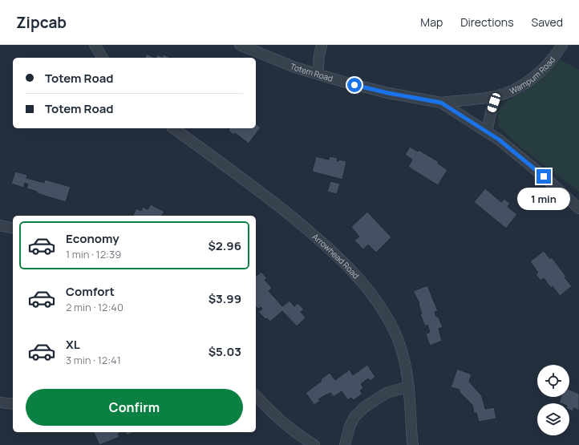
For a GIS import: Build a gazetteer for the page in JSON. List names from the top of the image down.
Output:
{
  "streets": {
    "street": ["Totem Road", "Wampum Road", "Arrowhead Road"]
  },
  "crossings": [
    ["Totem Road", "Wampum Road"]
  ],
  "page": {
    "header": "Zipcab",
    "nav": ["Map", "Directions", "Saved"],
    "banner": ["Totem Road", "Totem Road"],
    "bubble": "1 min",
    "list": [
      {
        "name": "Economy",
        "note": "1 min · 12:39",
        "value": "$2.96"
      },
      {
        "name": "Comfort",
        "note": "2 min · 12:40",
        "value": "$3.99"
      },
      {
        "name": "XL",
        "note": "3 min · 12:41",
        "value": "$5.03"
      }
    ],
    "buttons": "Confirm"
  }
}
